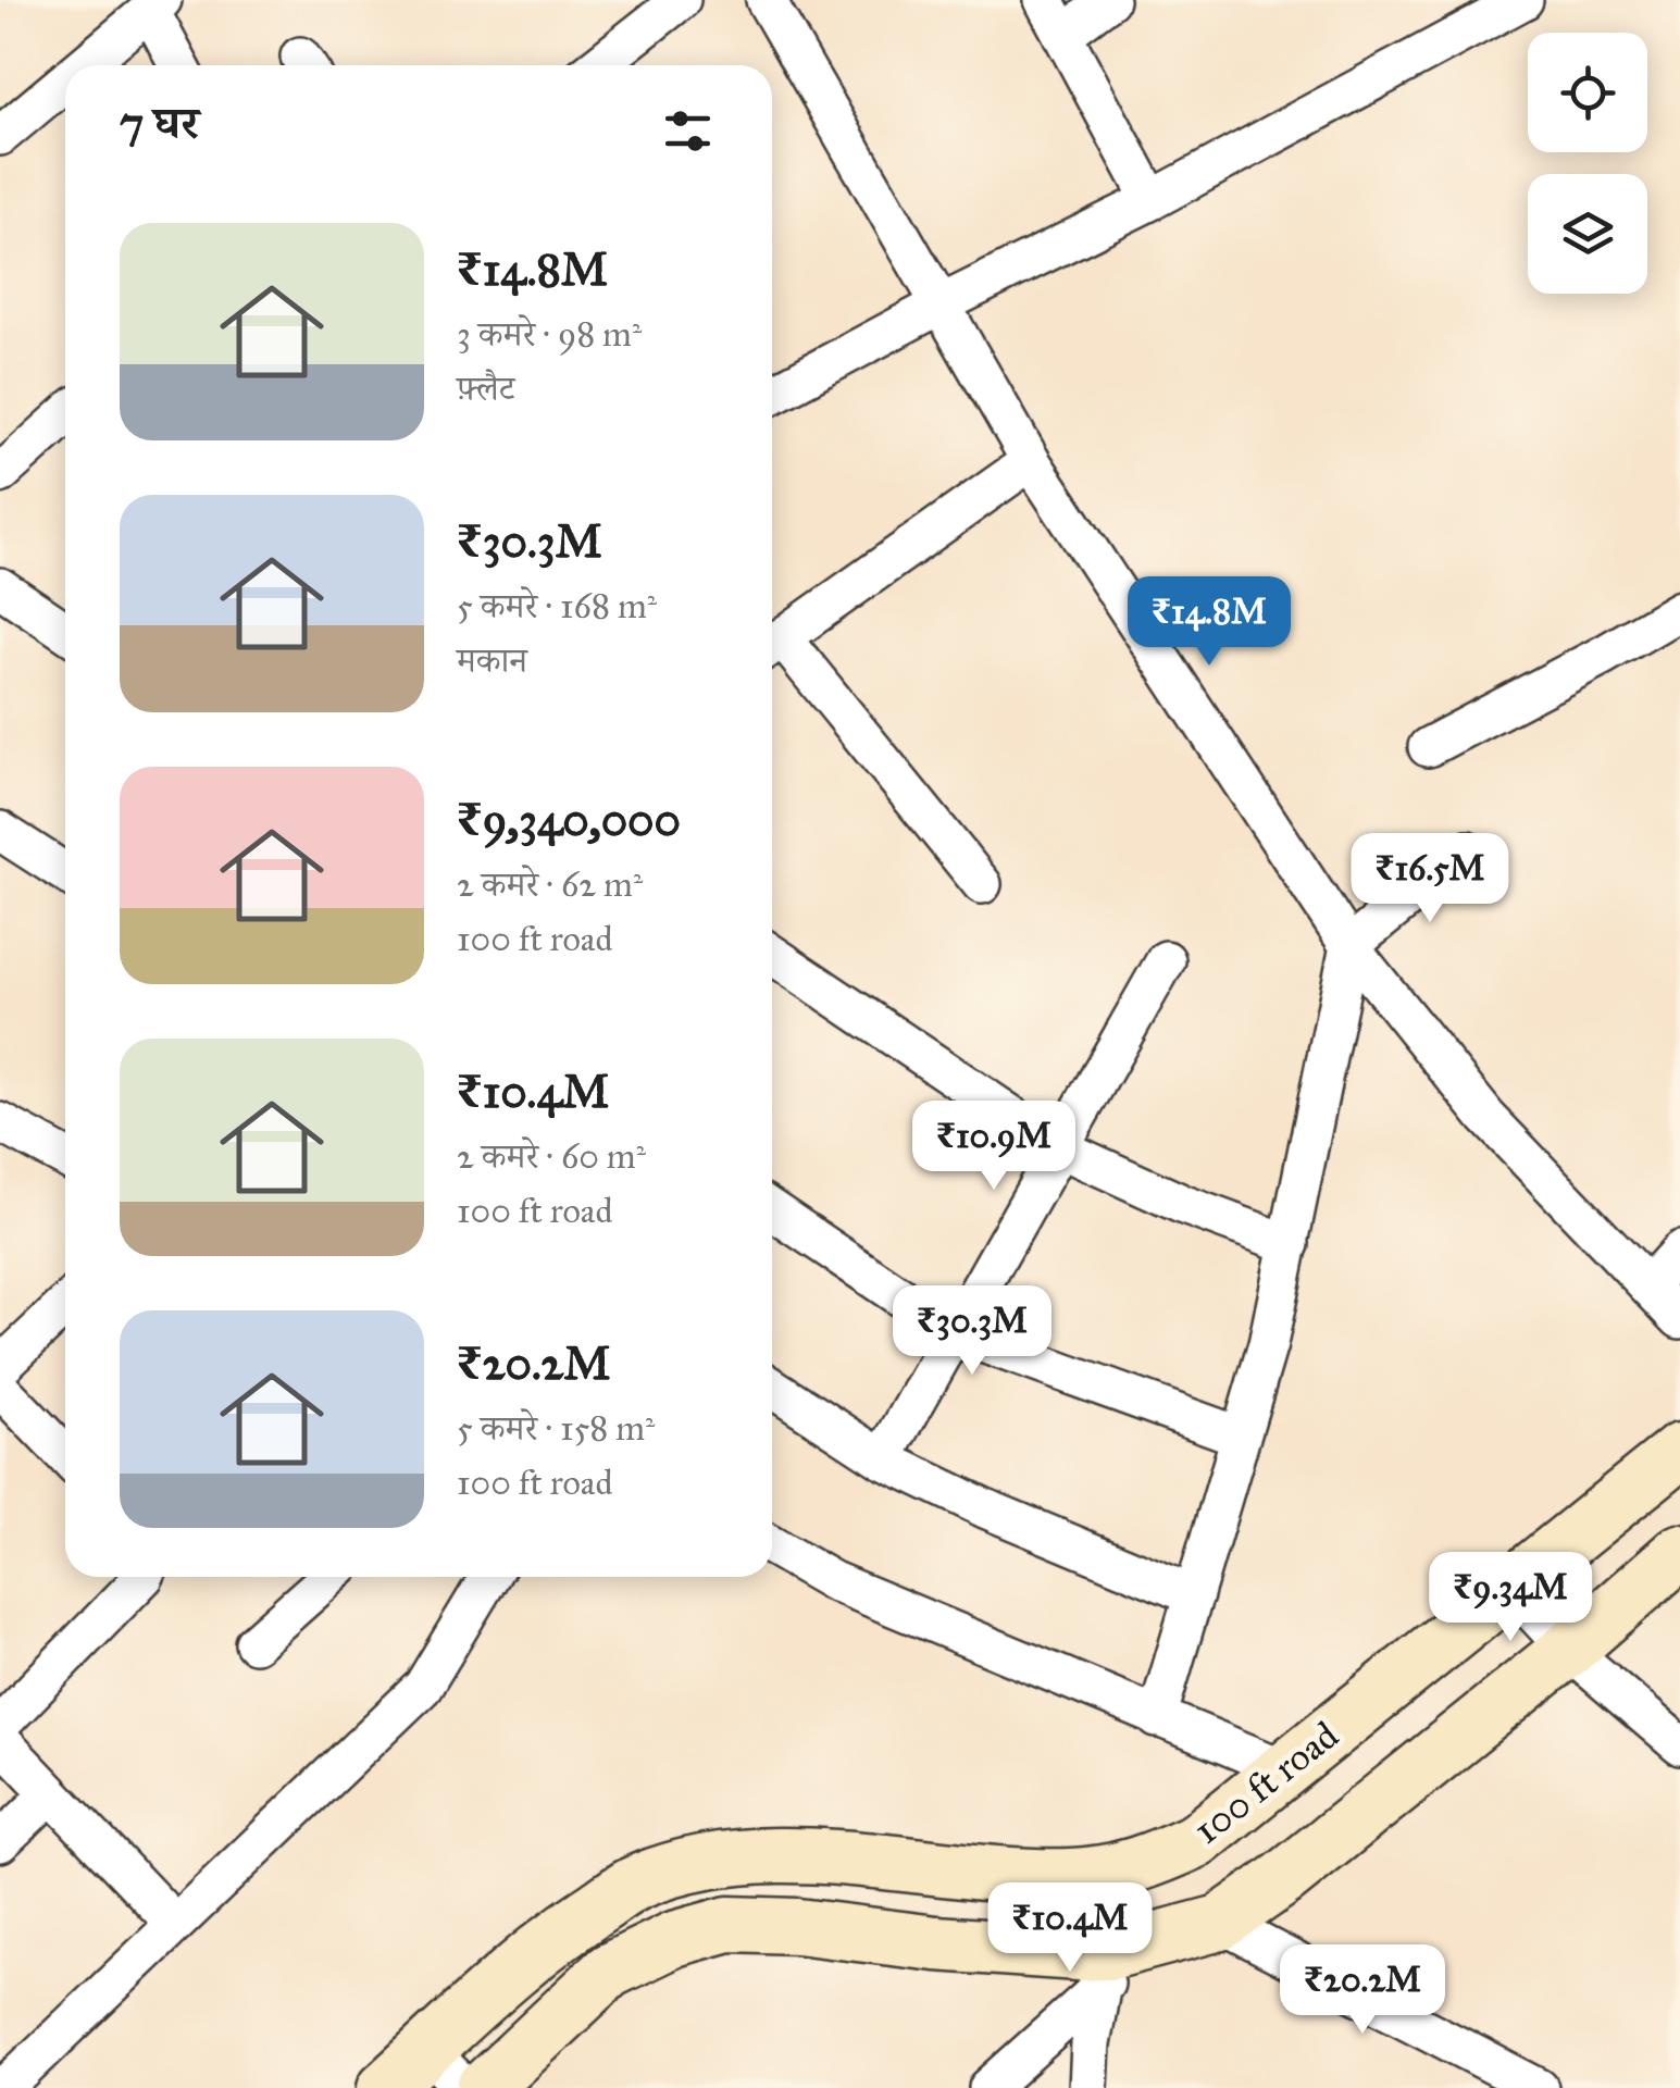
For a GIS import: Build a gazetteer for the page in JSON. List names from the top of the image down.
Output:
{
  "streets": {
    "main road": ["100 ft road"]
  },
  "page": {
    "heading": "7 घर",
    "list": [
      {
        "name": "₹14.8M",
        "note": "3 कमरे · 98 m² · फ़्लैट"
      },
      {
        "name": "₹30.3M",
        "note": "5 कमरे · 168 m² · मकान"
      },
      {
        "name": "₹9,340,000",
        "note": "2 कमरे · 62 m² · 100 ft road"
      },
      {
        "name": "₹10.4M",
        "note": "2 कमरे · 60 m² · 100 ft road"
      },
      {
        "name": "₹20.2M",
        "note": "5 कमरे · 158 m² · 100 ft road"
      }
    ],
    "price": [
      "₹14.8M",
      "₹16.5M",
      "₹10.9M",
      "₹30.3M",
      "₹9.34M",
      "₹10.4M",
      "₹20.2M"
    ]
  }
}
